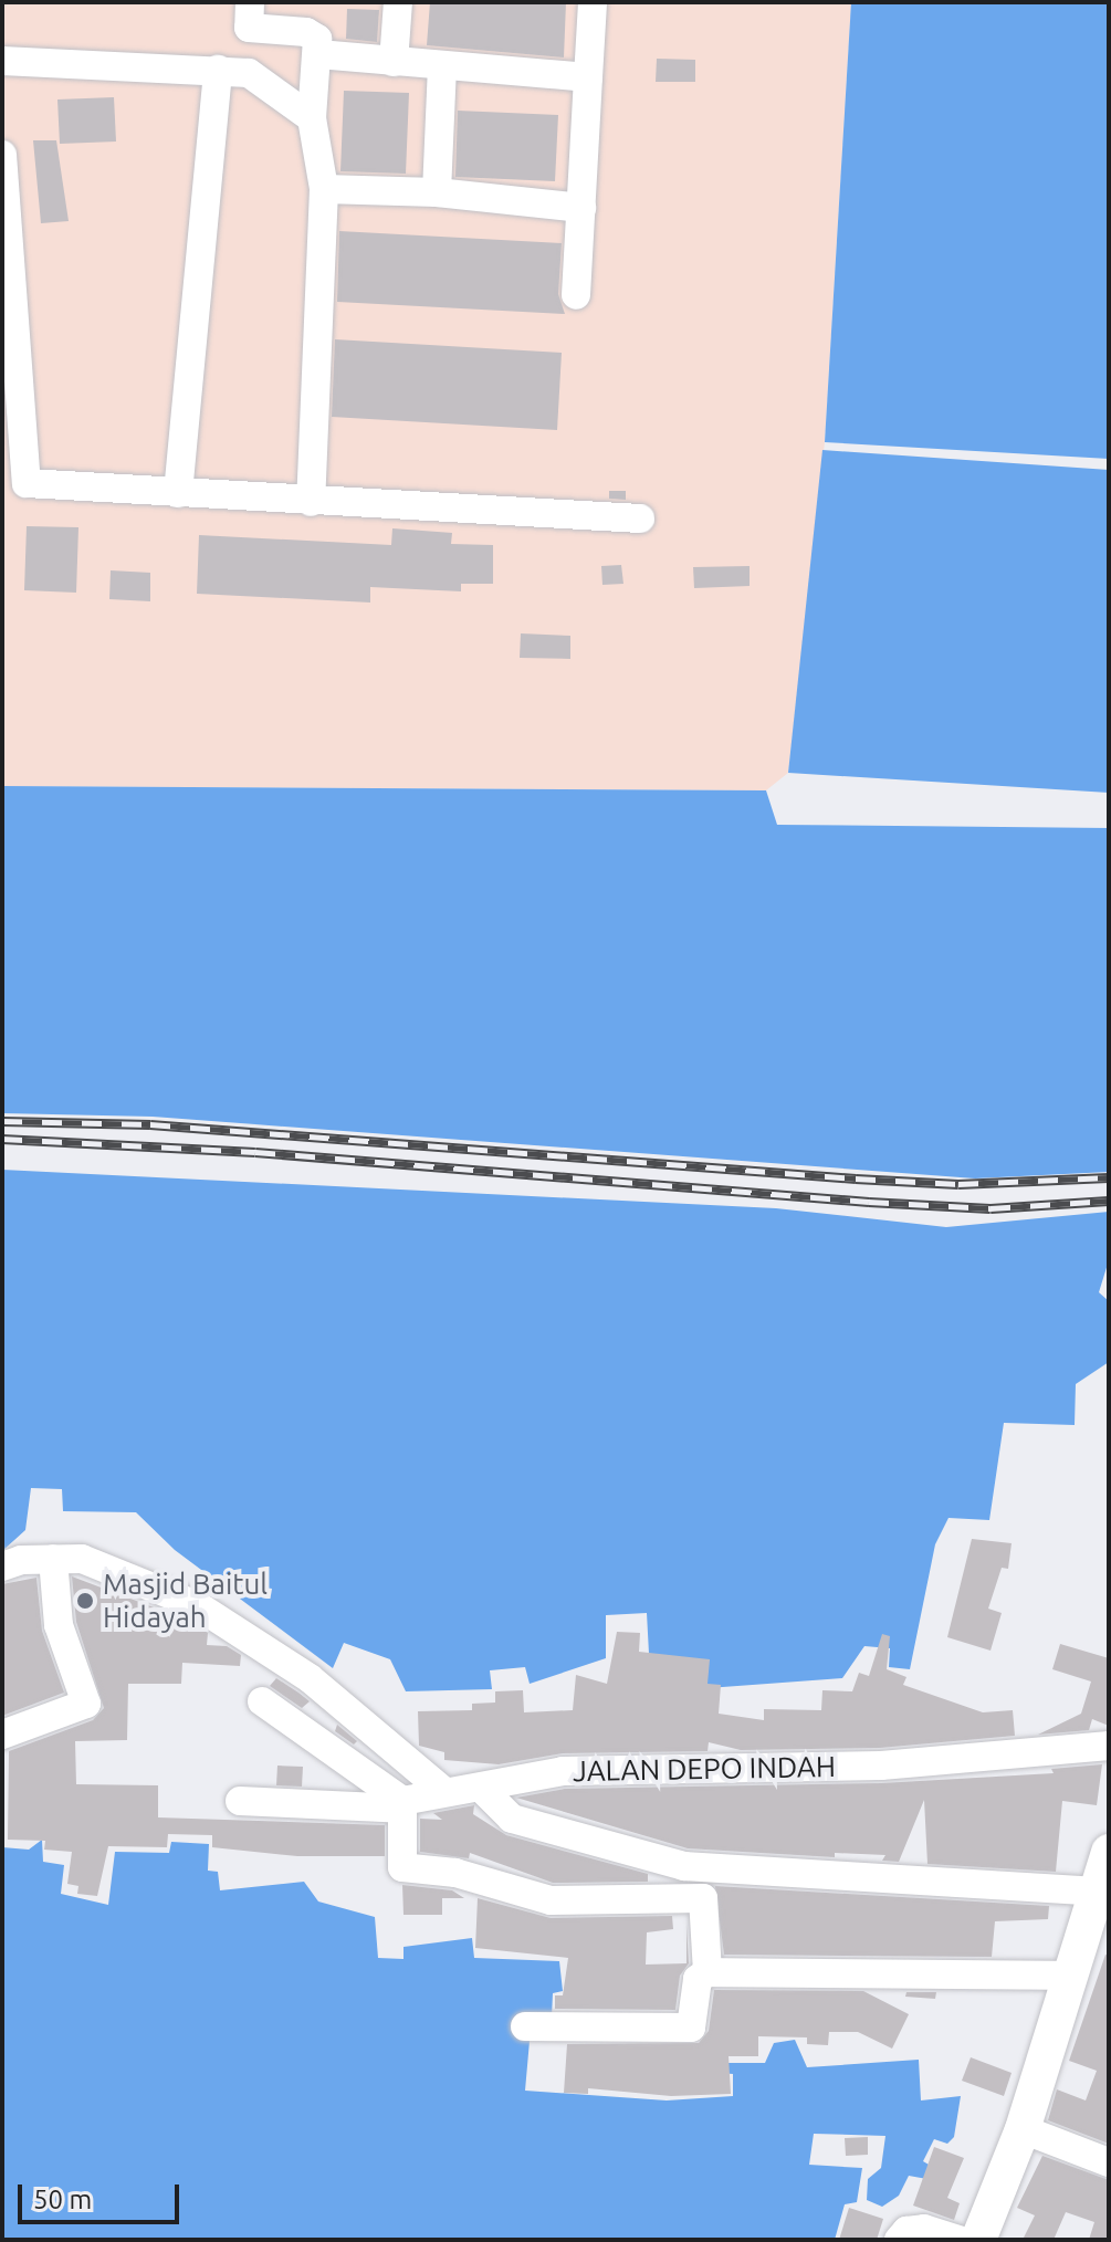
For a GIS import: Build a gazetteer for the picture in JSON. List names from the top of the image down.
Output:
{
  "streets": {
    "street": ["JALAN DEPO INDAH"]
  },
  "places": ["Masjid Baitul Hidayah"],
  "scale_bar": "50 m"
}
